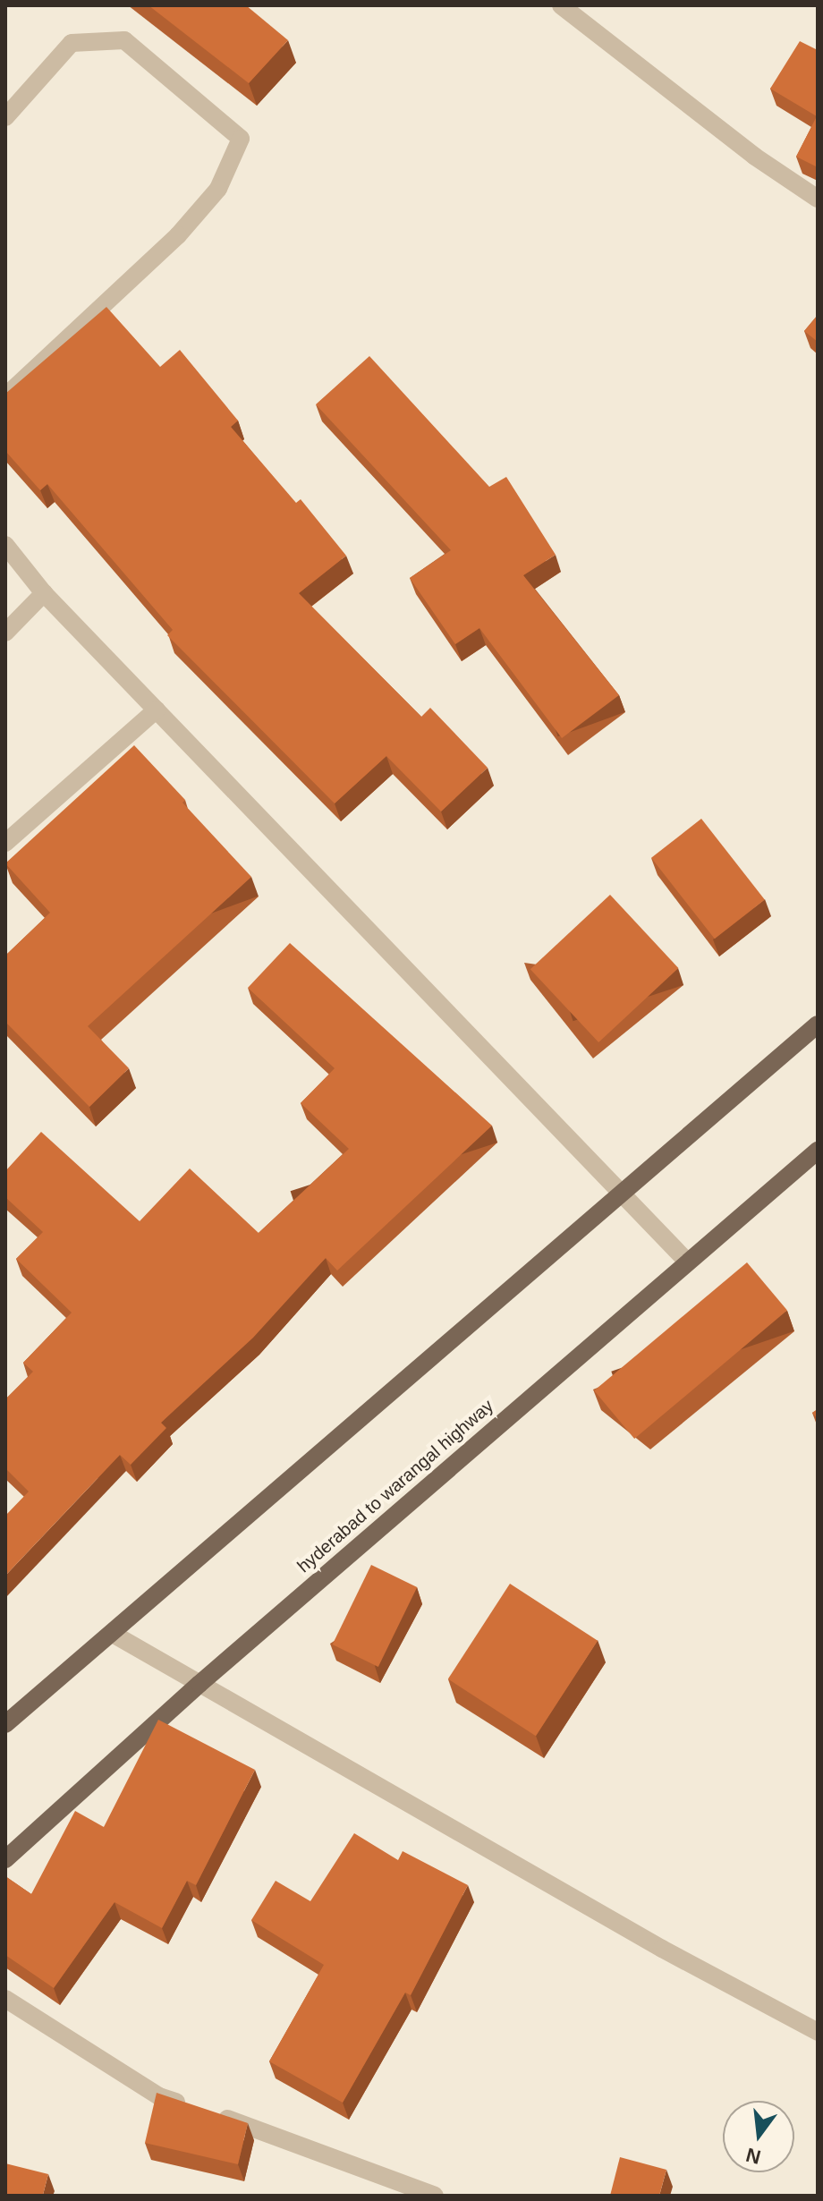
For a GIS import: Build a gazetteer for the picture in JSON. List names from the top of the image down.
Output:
{
  "streets": {
    "main road": ["hyderabad to warangal highway"]
  },
  "north": "bottom"
}
